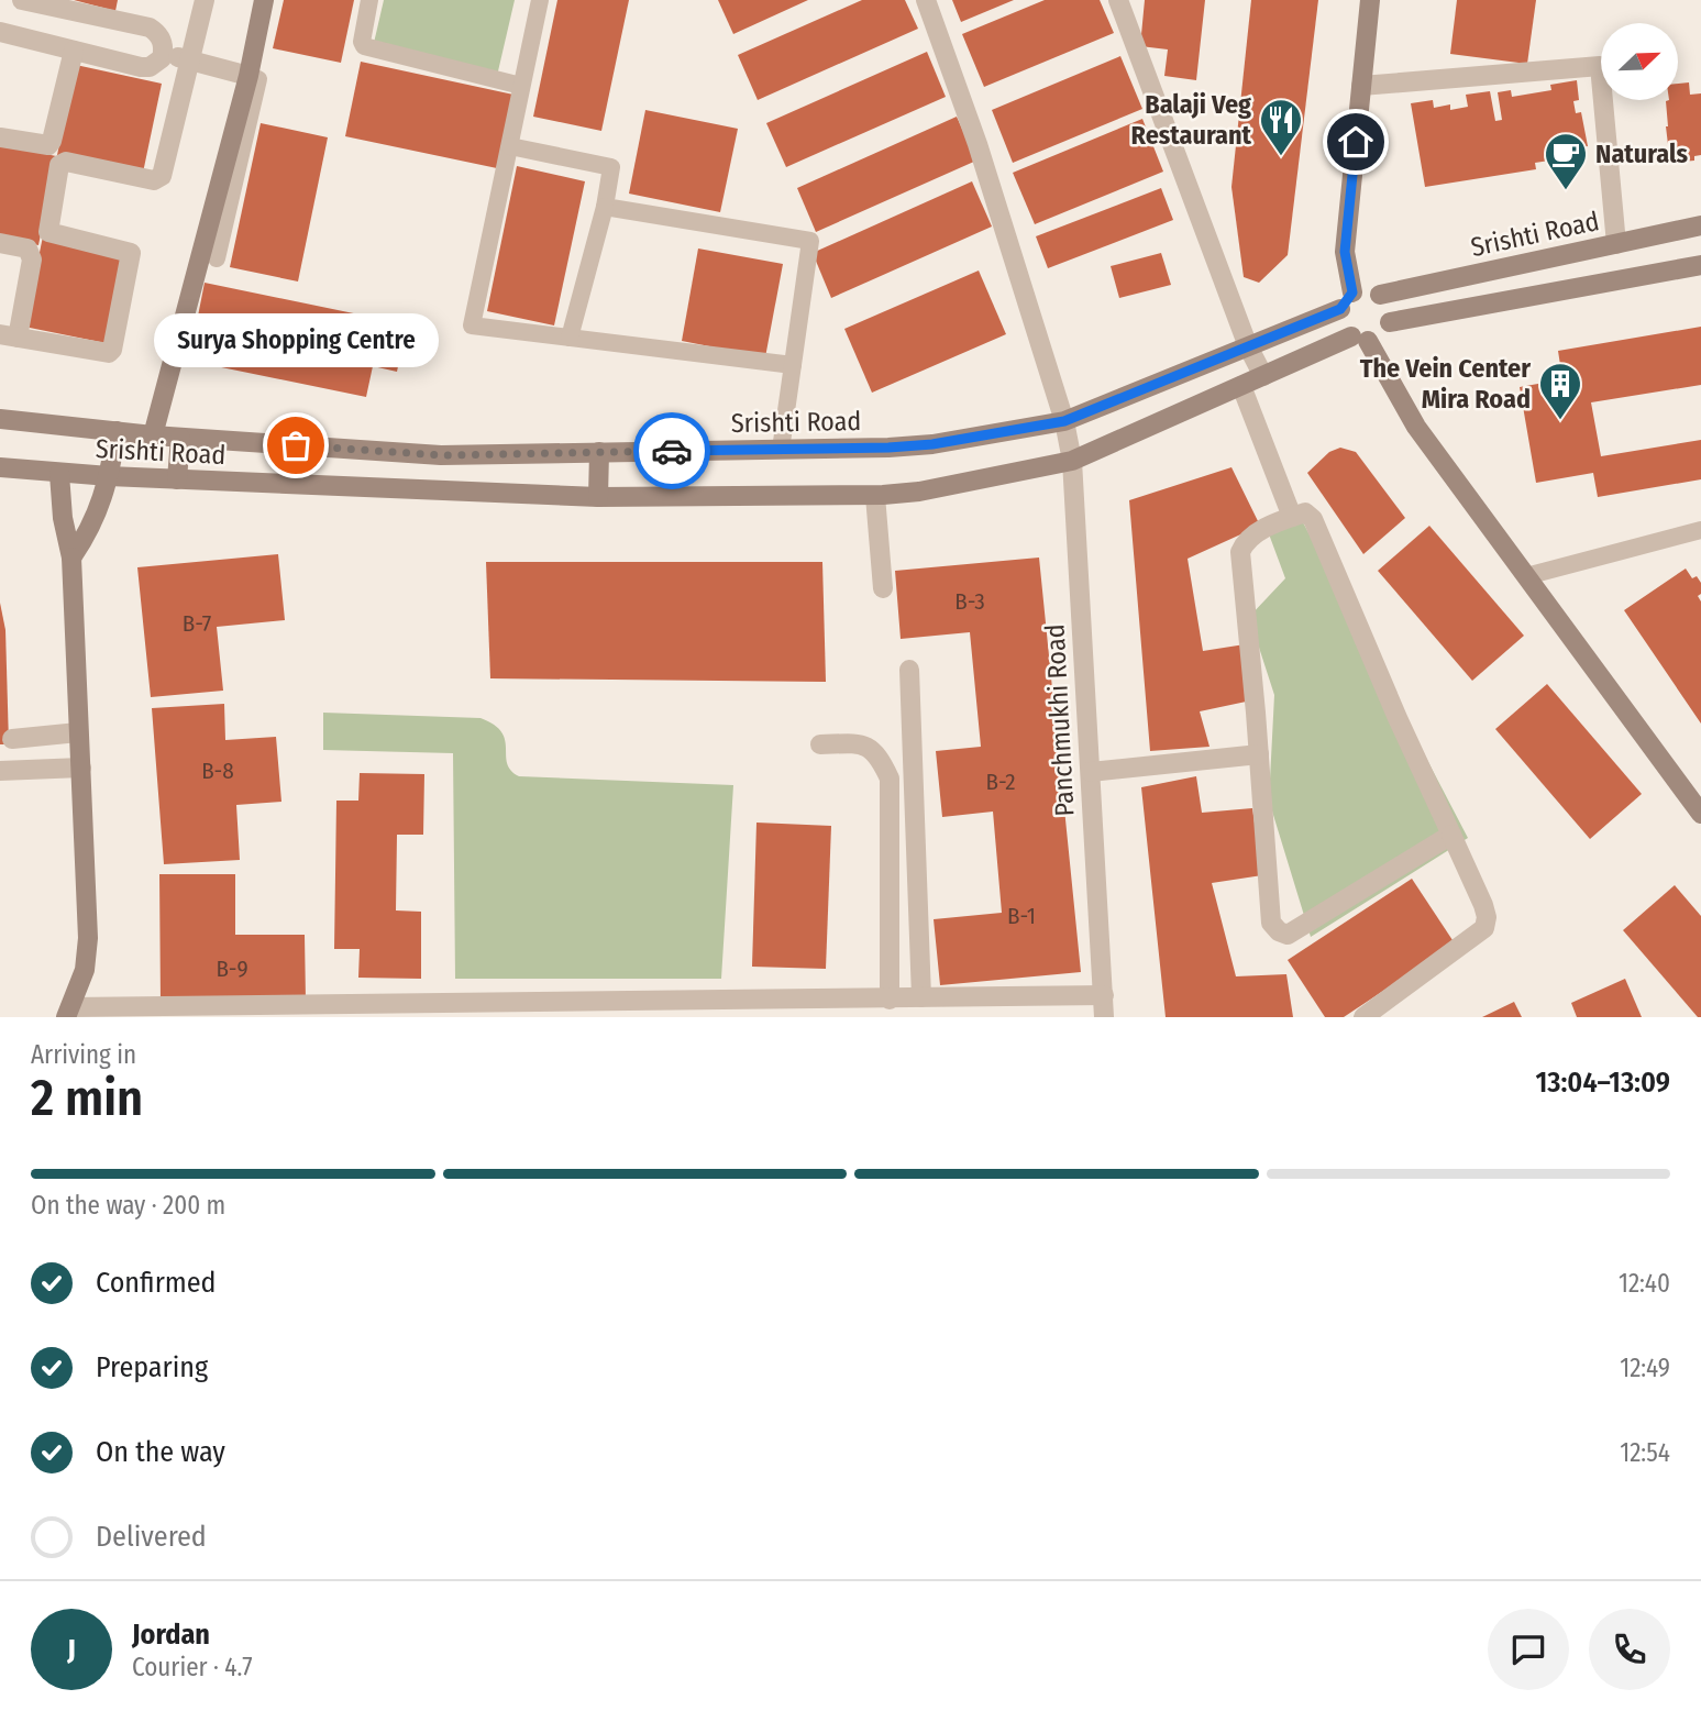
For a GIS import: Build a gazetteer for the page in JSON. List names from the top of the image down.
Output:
{
  "streets": {
    "main road": ["Srishti Road"],
    "street": ["Panchmukhi Road"]
  },
  "crossings": [
    ["Srishti Road", "Panchmukhi Road"]
  ],
  "places": {
    "restaurant": ["Balaji Veg Restaurant"],
    "cafe": ["Naturals"],
    "building": ["The Vein Center Mira Road"],
    "other": ["Surya Shopping Centre"]
  },
  "house_numbers": [
    "B-3",
    "B-7",
    "B-8",
    "B-2",
    "B-1",
    "B-9"
  ],
  "north": "top right",
  "page": {
    "bubble": "Surya Shopping Centre",
    "heading": ["2 min", "Arriving in", "13:04–13:09"],
    "panel": ["Jordan", "Courier · 4.7"],
    "bar": "On the way · 200 m",
    "list": [
      ["Confirmed", "12:40"],
      ["Preparing", "12:49"],
      ["On the way", "12:54"],
      "Delivered"
    ],
    "round": "J"
  }
}
